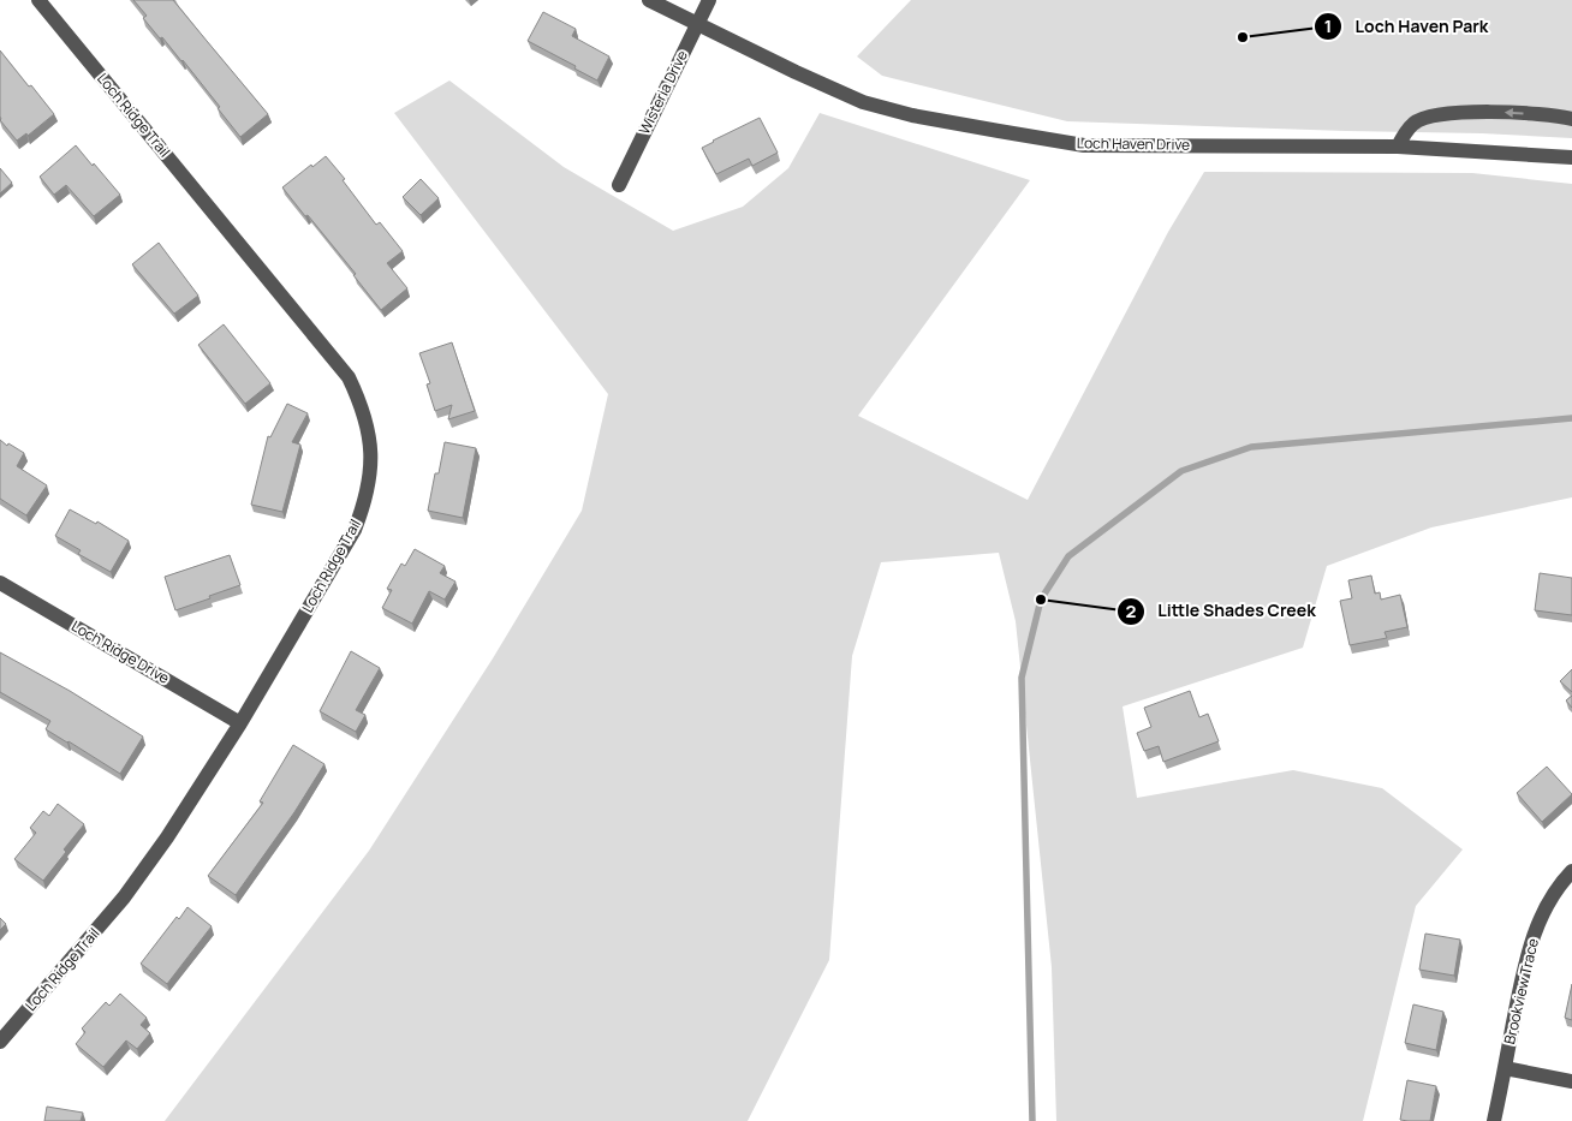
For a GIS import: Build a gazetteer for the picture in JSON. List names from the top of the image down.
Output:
{
  "streets": {
    "street": [
      "Wisteria Drive",
      "Loch Ridge Trail",
      "Loch Haven Drive",
      "Loch Ridge Drive",
      "Brookview Trace"
    ]
  },
  "crossings": [
    ["Wisteria Drive", "Loch Haven Drive"],
    ["Loch Ridge Trail", "Loch Ridge Drive"]
  ],
  "places": ["Loch Haven Park", "Little Shades Creek"]
}
